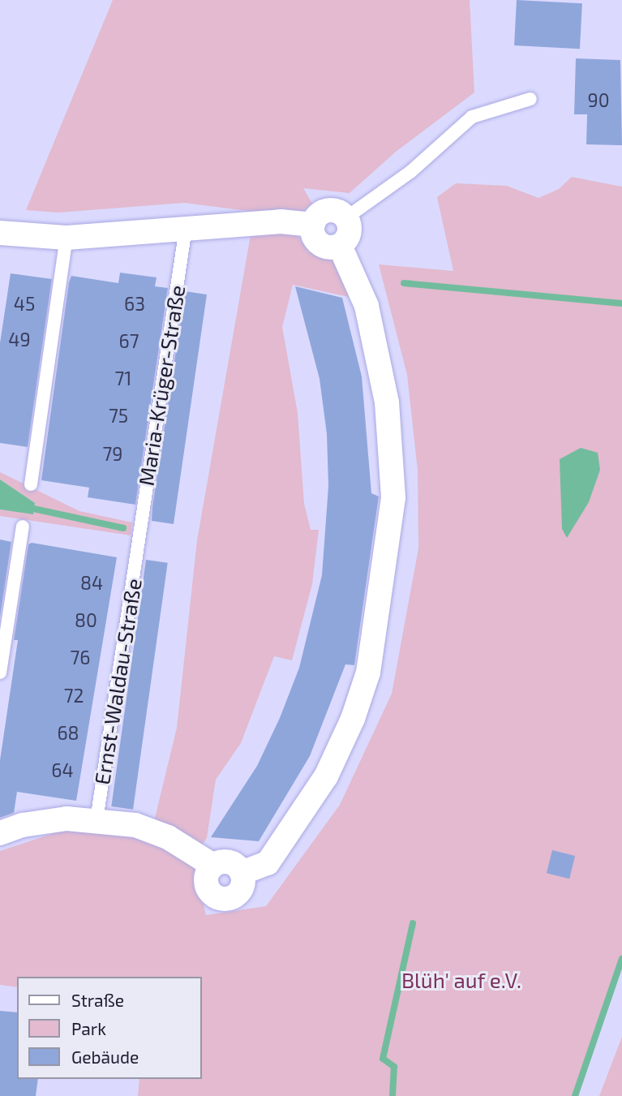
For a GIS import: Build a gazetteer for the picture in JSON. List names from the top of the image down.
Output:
{
  "streets": {
    "lane": ["Maria-Krüger-Straße", "Ernst-Waldau-Straße"]
  },
  "crossings": [
    ["Maria-Krüger-Straße", "Ernst-Waldau-Straße"]
  ],
  "parks": ["Blüh' auf e.V."],
  "house_numbers": [
    "90",
    "45",
    "63",
    "49",
    "67",
    "71",
    "75",
    "79",
    "84",
    "80",
    "76",
    "72",
    "68",
    "64"
  ],
  "legend": ["Straße", "Park", "Gebäude"]
}
